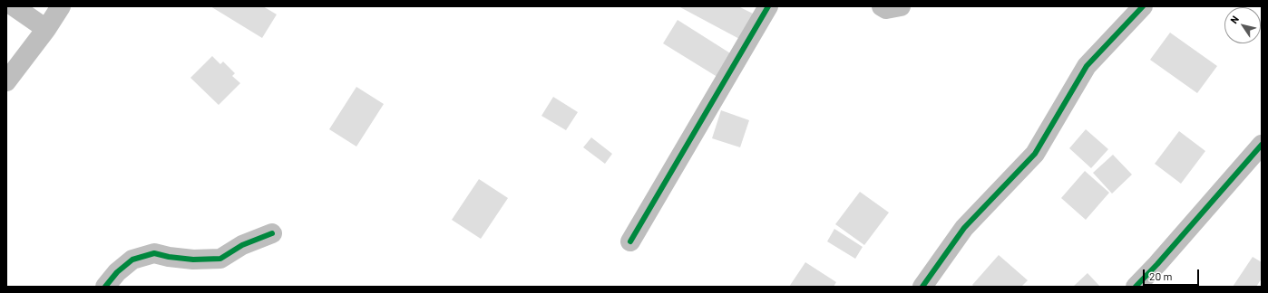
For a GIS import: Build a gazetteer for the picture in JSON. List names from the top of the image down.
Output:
{
  "scale_bar": "20 m",
  "north": "top left"
}
